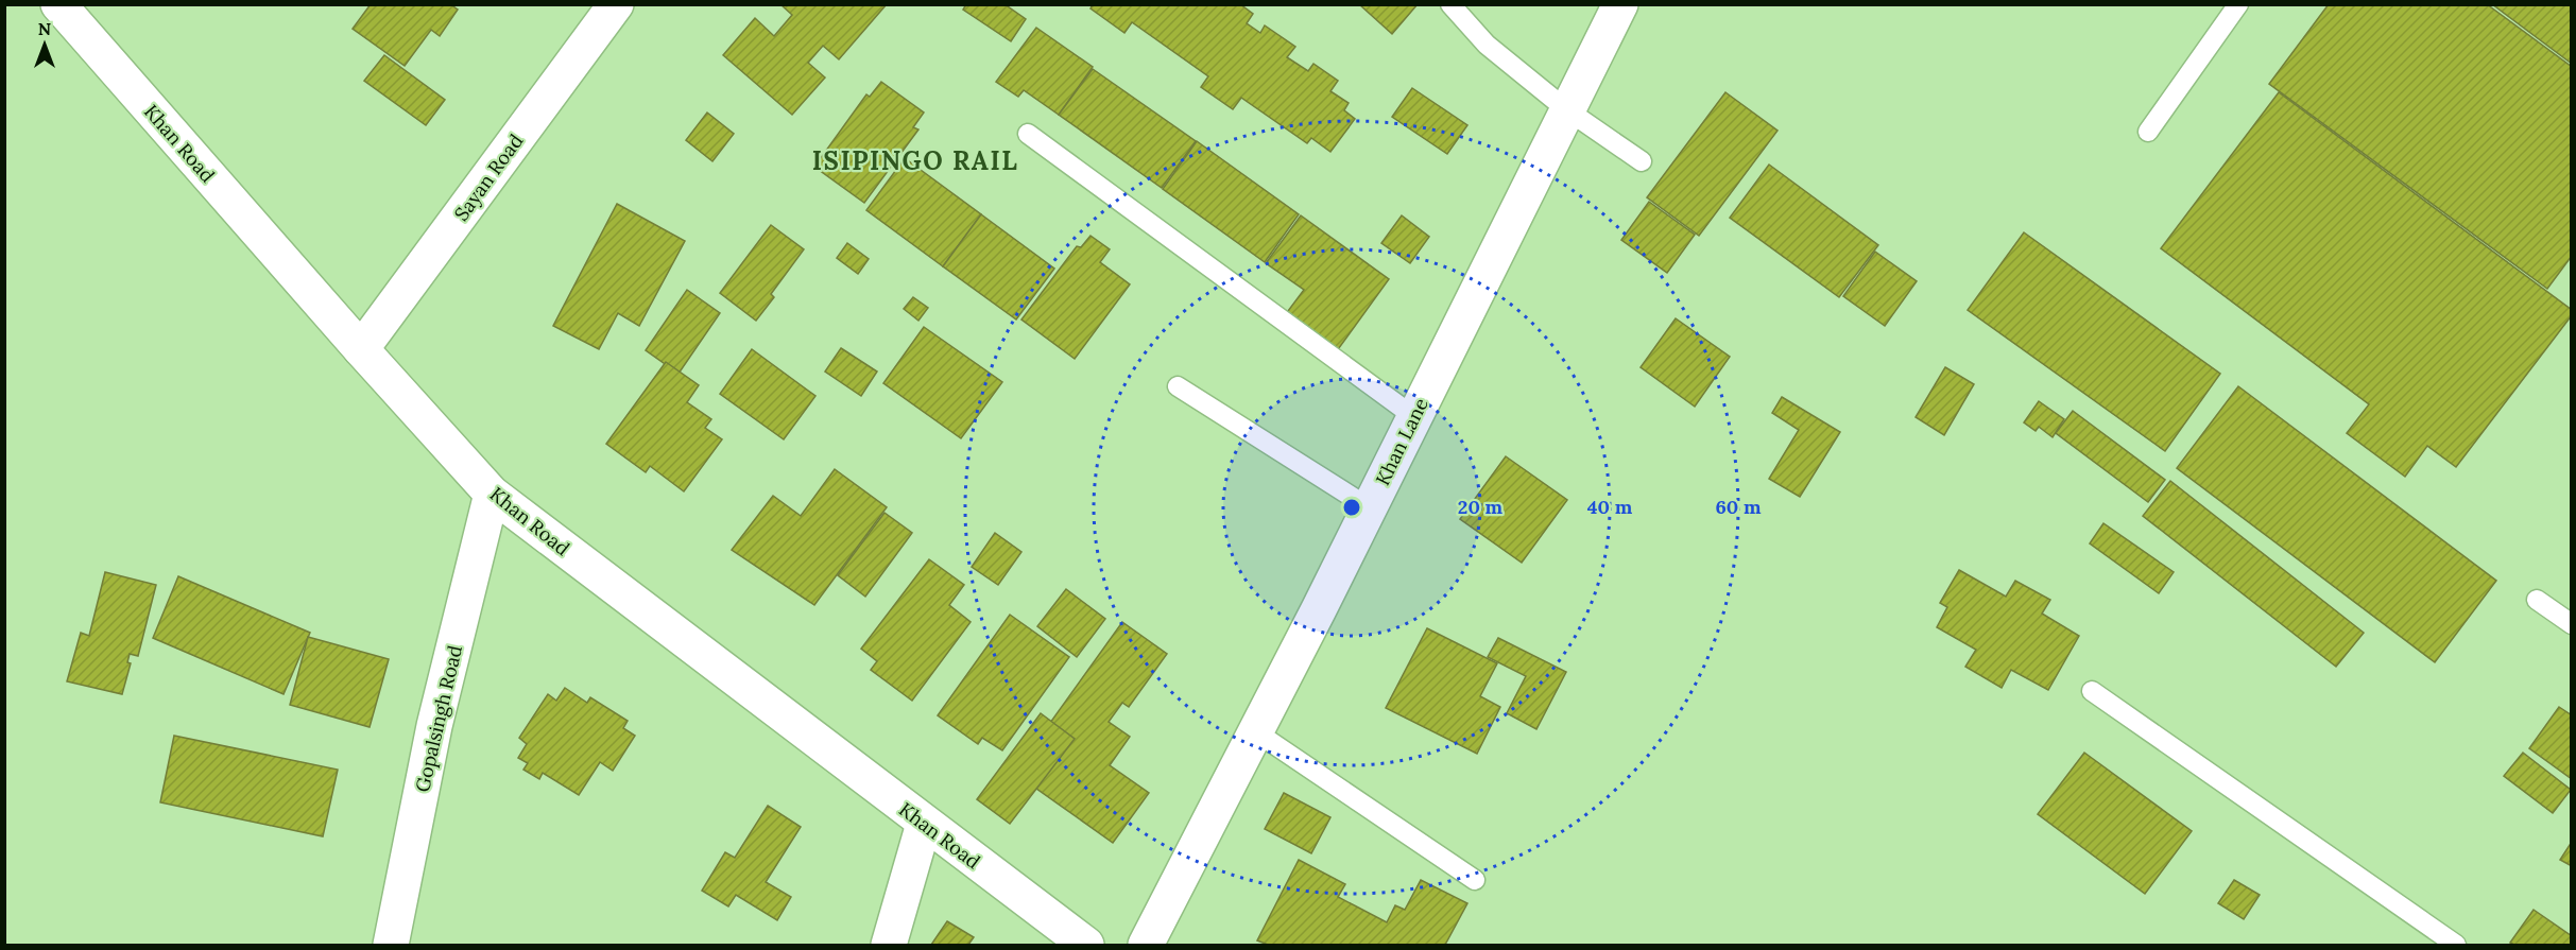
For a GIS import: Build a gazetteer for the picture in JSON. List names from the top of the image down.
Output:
{
  "streets": {
    "street": [
      "Khan Road",
      "Sayan Road",
      "Khan Lane",
      "Gopalsingh Road"
    ]
  },
  "crossings": [
    ["Khan Road", "Sayan Road"],
    ["Khan Road", "Gopalsingh Road"]
  ],
  "districts": ["ISIPINGO RAIL"],
  "north": "top",
  "rings": ["20 m", "40 m", "60 m"]
}
